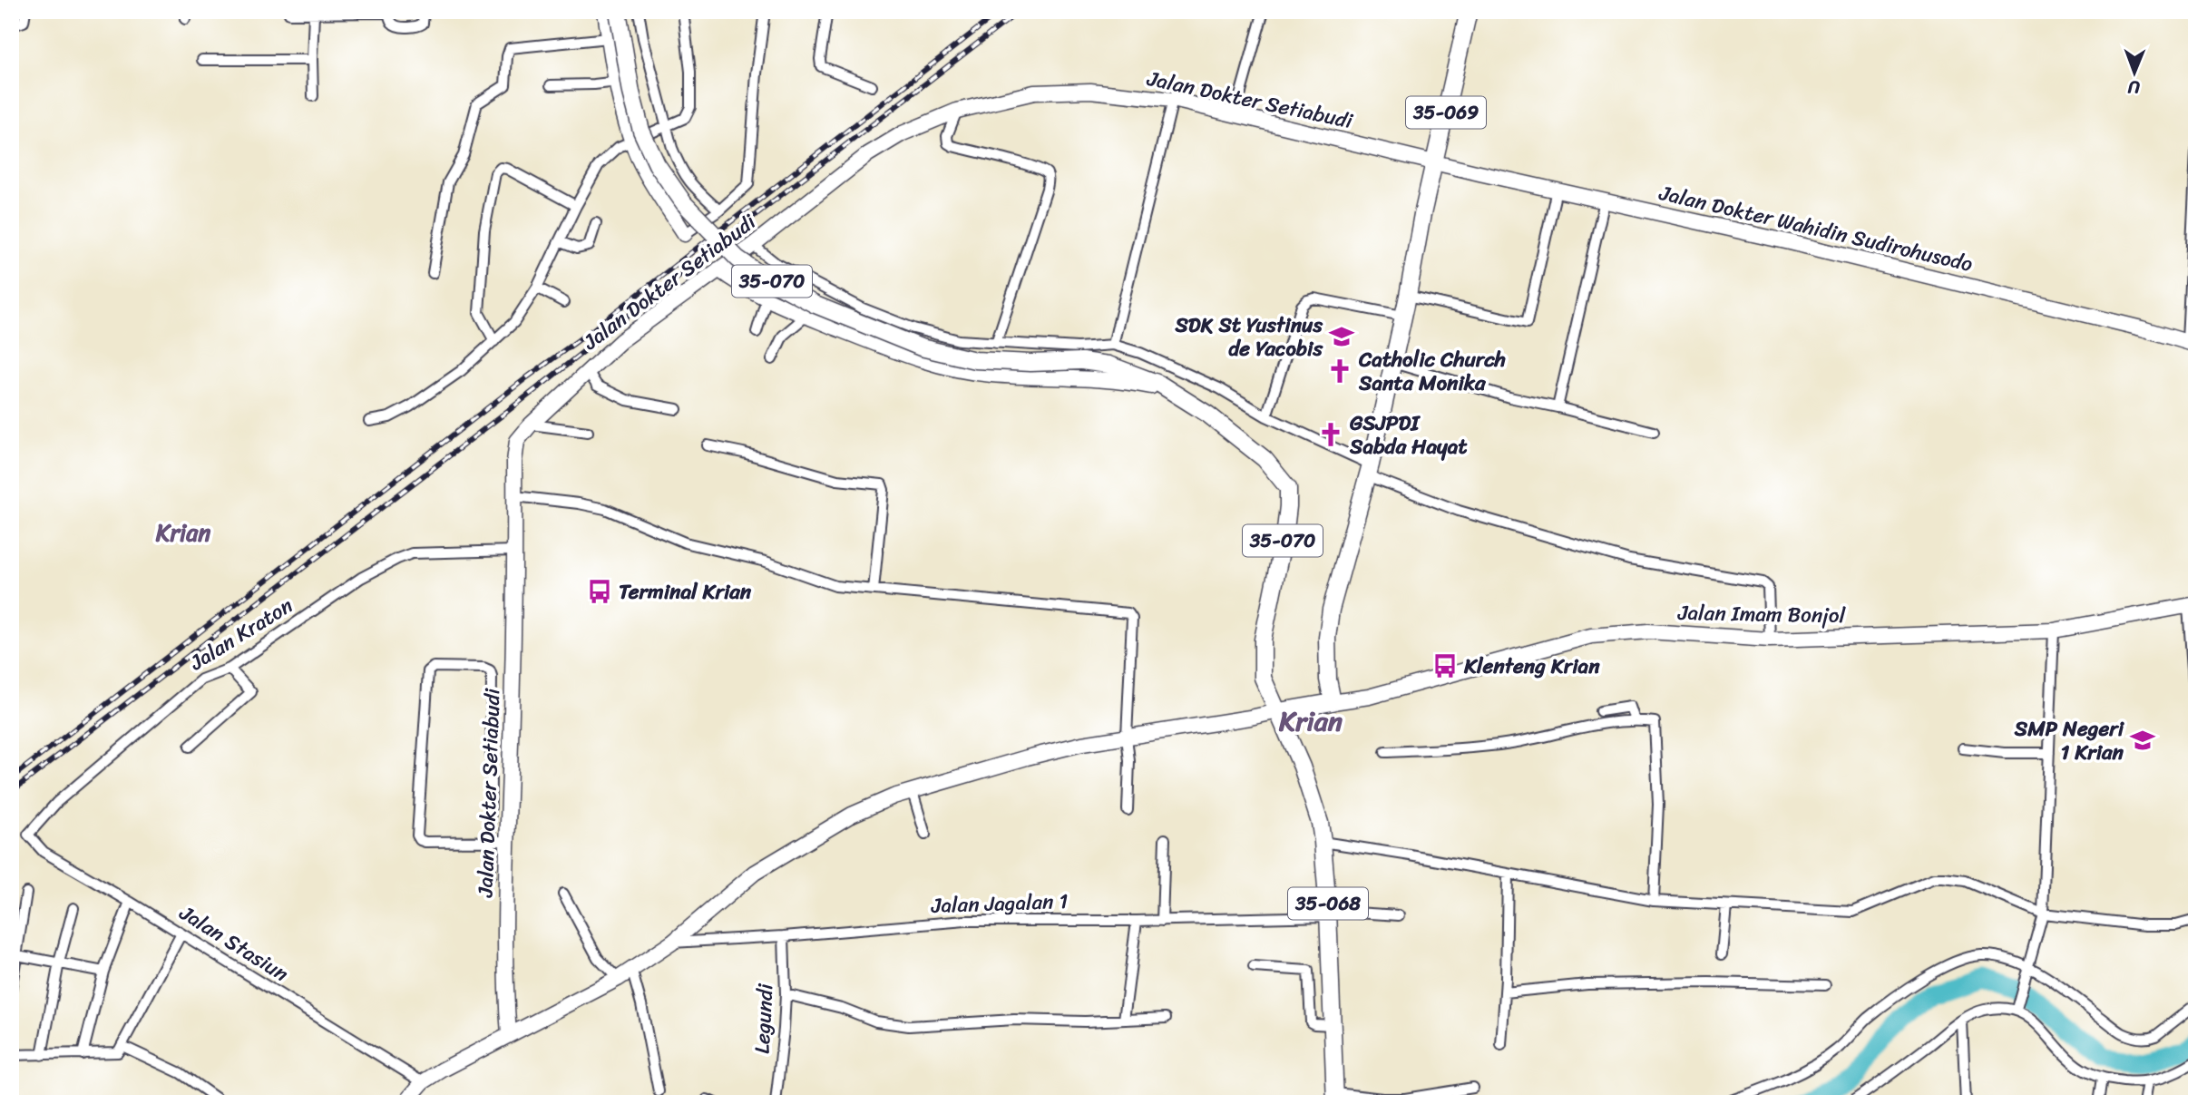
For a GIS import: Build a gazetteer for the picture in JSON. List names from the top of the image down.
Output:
{
  "streets": {
    "main road": [
      "Jalan Dokter Setiabudi",
      "35-069",
      "Jalan Dokter Wahidin Sudirohusodo",
      "35-070",
      "Jalan Imam Bonjol",
      "35-068"
    ],
    "street": [
      "Jalan Kraton",
      "Jalan Jagalan 1",
      "Jalan Stasiun",
      "Legundi"
    ]
  },
  "crossings": [
    ["Jalan Dokter Setiabudi", "35-069"],
    ["Jalan Dokter Setiabudi", "Jalan Dokter Wahidin Sudirohusodo"],
    ["Jalan Dokter Setiabudi", "Jalan Kraton"],
    ["35-069", "Jalan Dokter Wahidin Sudirohusodo"],
    ["35-069", "Jalan Imam Bonjol"],
    ["35-070", "35-068"],
    ["Jalan Kraton", "Jalan Stasiun"],
    ["Jalan Jagalan 1", "35-068"],
    ["Jalan Jagalan 1", "Legundi"]
  ],
  "districts": ["Krian", "Krian"],
  "places": {
    "school or university": ["SDK St Yustinus de Yacobis", "SMP Negeri 1 Krian"],
    "church": ["Catholic Church Santa Monika", "GSJPDI Sabda Hayat"],
    "bus stop": ["Terminal Krian", "Klenteng Krian"]
  },
  "north": "bottom"
}
